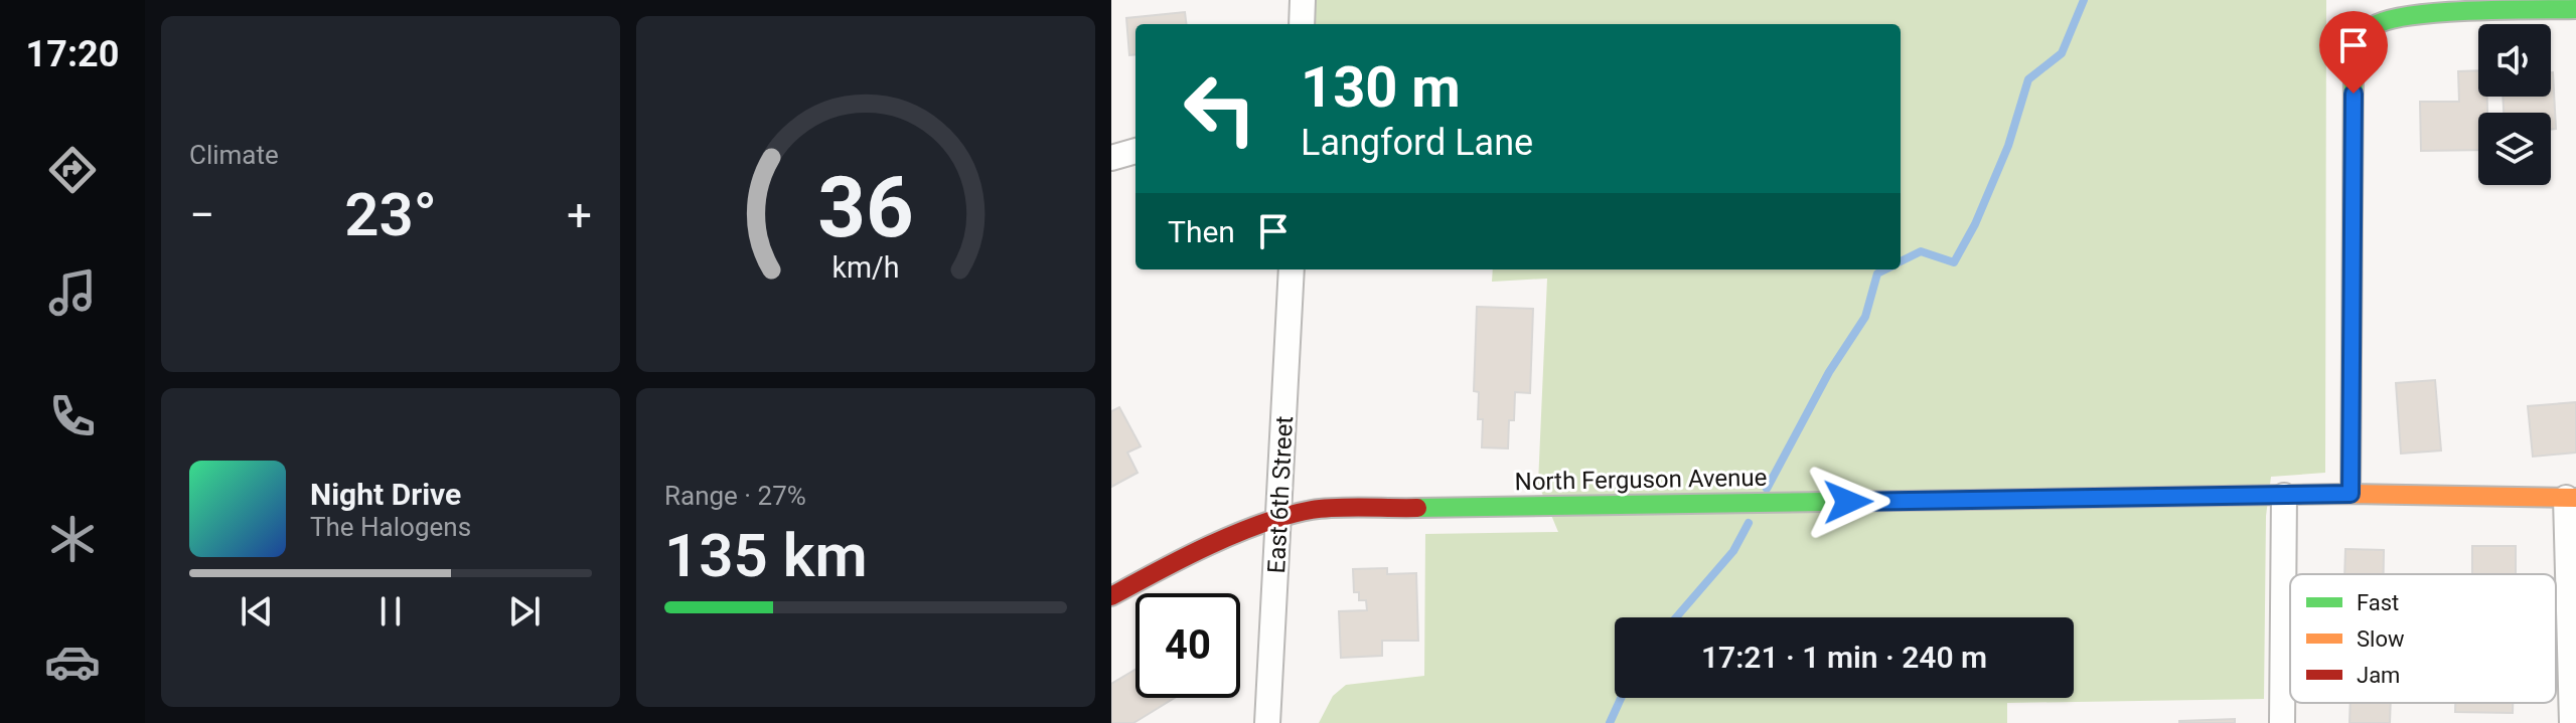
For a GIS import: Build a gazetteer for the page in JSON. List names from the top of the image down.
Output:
{
  "streets": {
    "street": ["North Ferguson Avenue", "East 6th Street"]
  },
  "crossings": [
    ["North Ferguson Avenue", "East 6th Street"]
  ],
  "legend": ["Fast", "Slow", "Jam"],
  "page": {
    "tabs": "17:20",
    "tile": [
      "Climate",
      ["Range · 27%", "135 km"]
    ],
    "turn": ["130 m", "Langford Lane"],
    "heat": ["−", "23°", "+"],
    "then": "Then",
    "song": ["Night Drive", "The Halogens"],
    "limit": "40",
    "trip": "17:21 · 1 min · 240 m",
    "gauge": ["36", "km/h"]
  }
}
